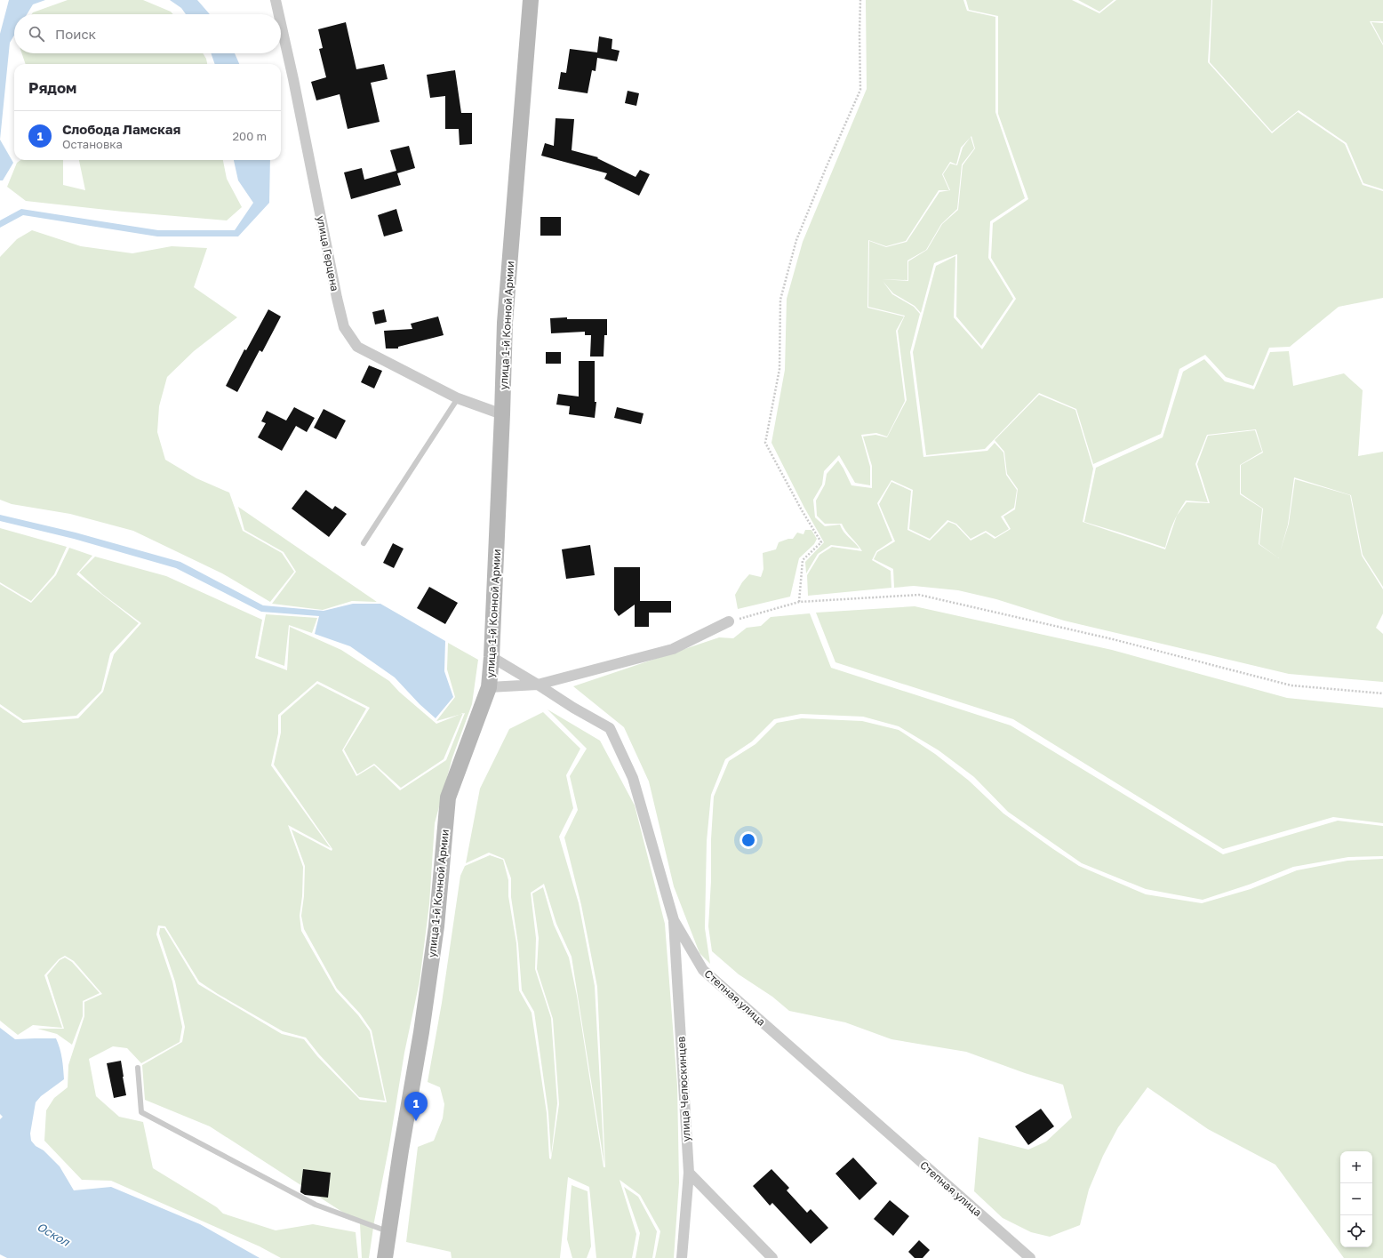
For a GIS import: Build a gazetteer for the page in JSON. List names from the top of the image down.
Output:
{
  "streets": {
    "main road": ["улица 1-й Конной Армии"],
    "street": ["улица Герцена", "Степная улица", "улица Челюскинцев"]
  },
  "crossings": [
    ["улица Герцена", "улица 1-й Конной Армии"],
    ["улица 1-й Конной Армии", "Степная улица"],
    ["Степная улица", "улица Челюскинцев"]
  ],
  "water": ["Оскол"],
  "page": {
    "search": "Поиск",
    "heading": "Рядом",
    "list": [
      {
        "mark": "1",
        "name": "Слобода Ламская",
        "note": "Остановка",
        "value": "200 m"
      }
    ],
    "pins": "1",
    "map_buttons": ["+", "−"]
  }
}
